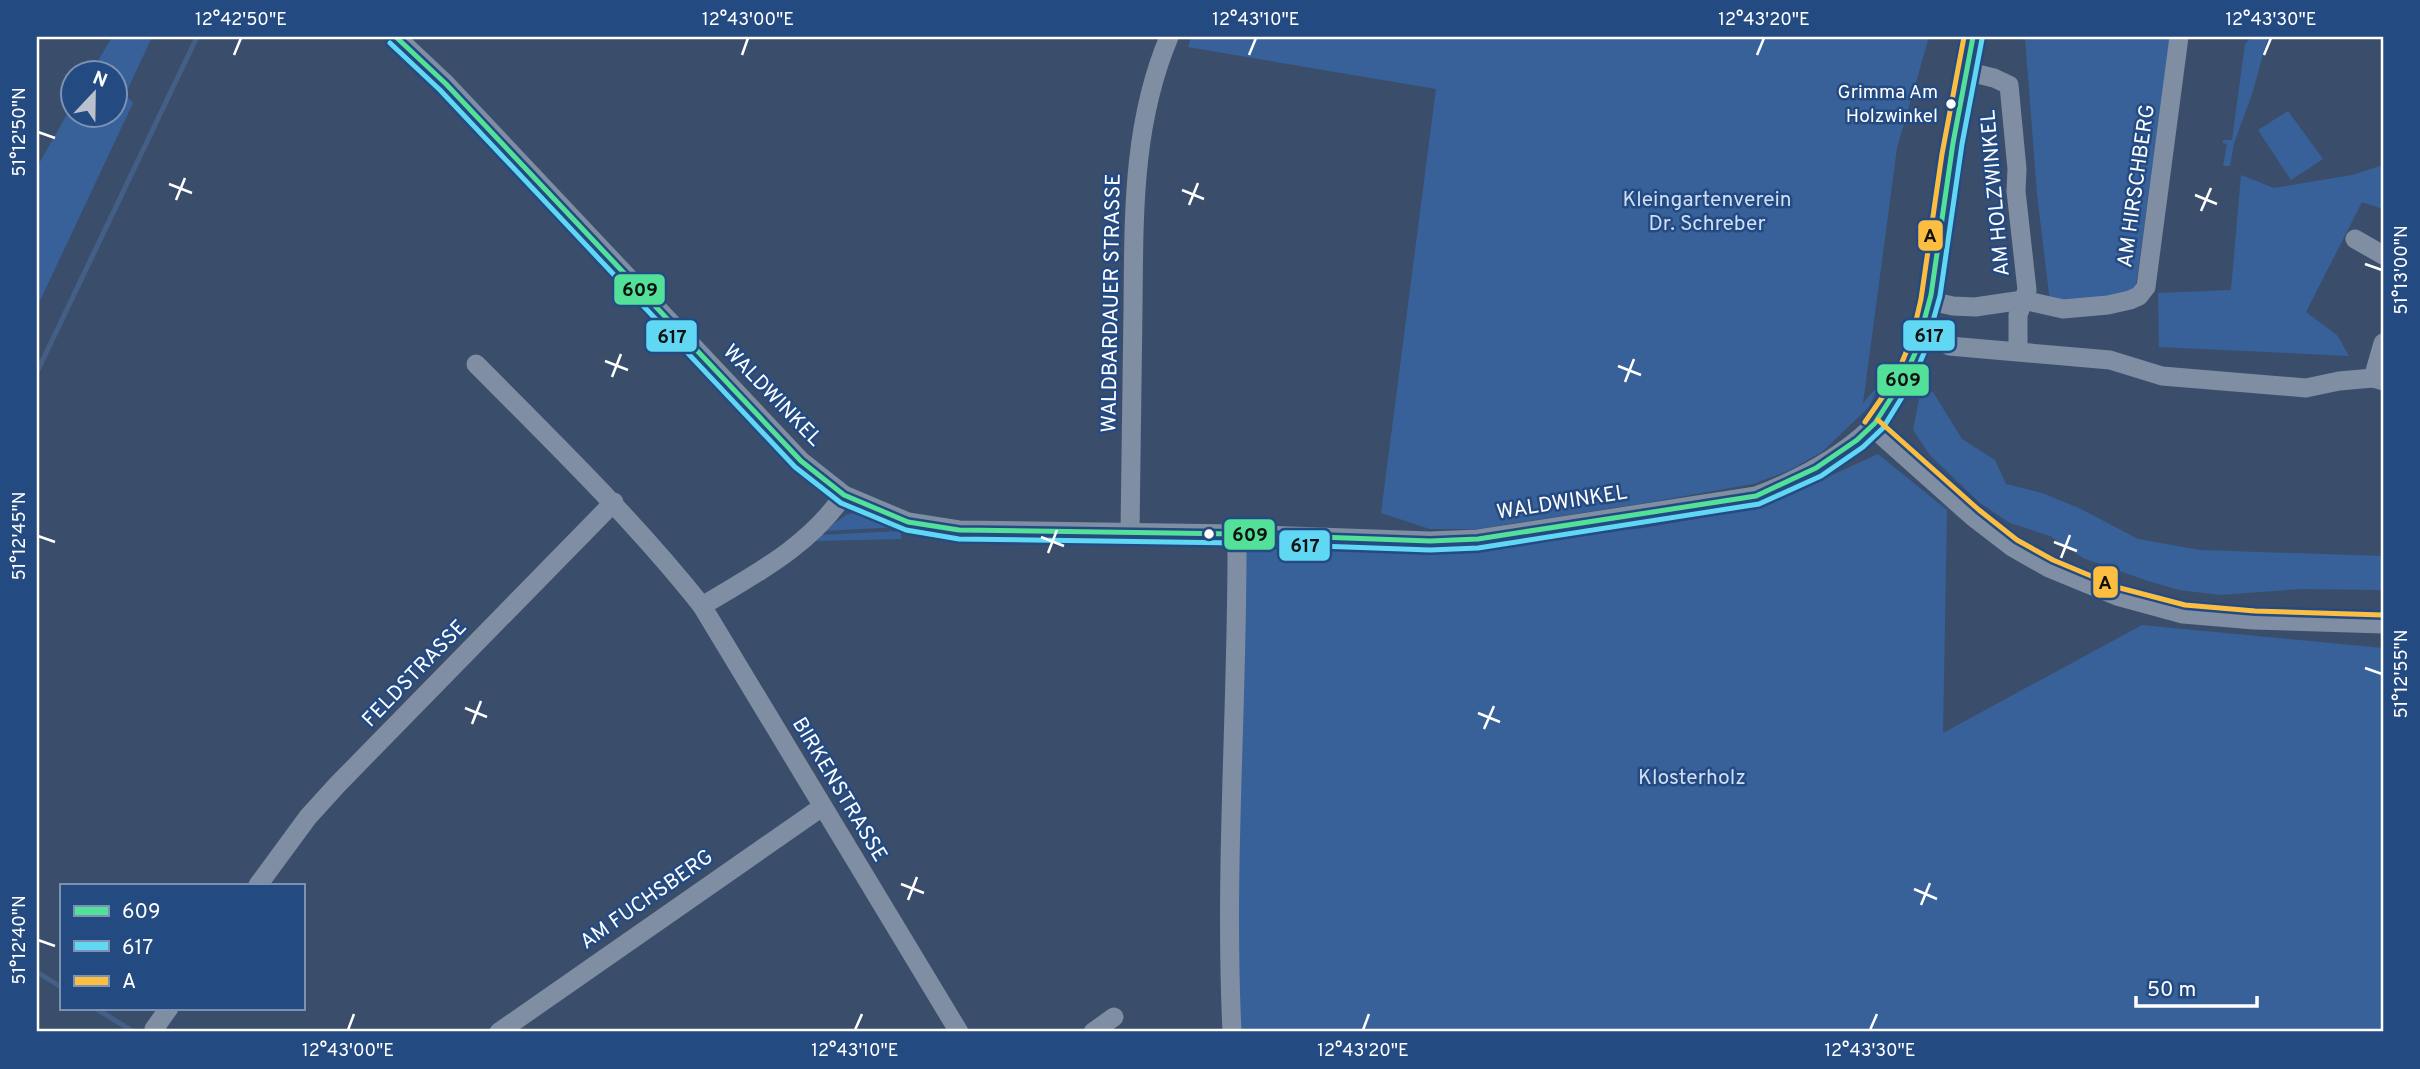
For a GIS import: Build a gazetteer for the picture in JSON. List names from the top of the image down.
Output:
{
  "streets": {
    "street": [
      "AM HIRSCHBERG",
      "AM HOLZWINKEL",
      "WALDBARDAUER STRASSE",
      "WALDWINKEL",
      "FELDSTRASSE",
      "BIRKENSTRASSE",
      "AM FUCHSBERG"
    ]
  },
  "crossings": [
    ["AM HIRSCHBERG", "AM HOLZWINKEL"],
    ["AM HOLZWINKEL", "WALDWINKEL"],
    ["WALDBARDAUER STRASSE", "WALDWINKEL"],
    ["FELDSTRASSE", "BIRKENSTRASSE"],
    ["BIRKENSTRASSE", "AM FUCHSBERG"]
  ],
  "parks": ["Kleingartenverein Dr. Schreber", "Klosterholz"],
  "places": ["Grimma Am Holzwinkel"],
  "lines": ["transit line 609", "transit line A", "transit line 617"],
  "legend": ["609", "617", "A"],
  "scale_bar": "50 m",
  "north": "top",
  "coordinates": [
    "12°42'50\"E",
    "12°43'00\"E",
    "12°43'10\"E",
    "12°43'20\"E",
    "12°43'30\"E",
    "51°12'50\"N",
    "51°13'00\"N",
    "51°12'45\"N",
    "51°12'55\"N",
    "51°12'40\"N"
  ]
}
